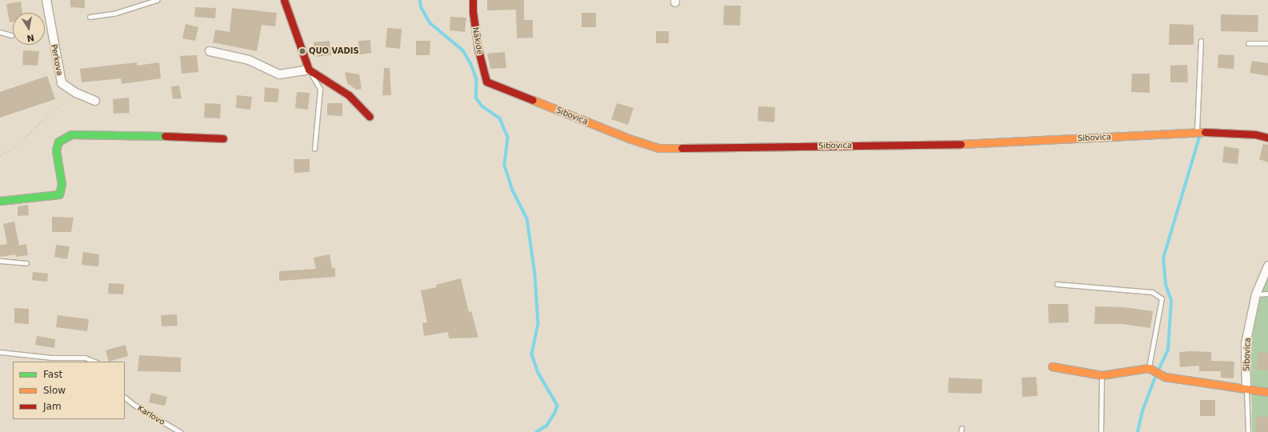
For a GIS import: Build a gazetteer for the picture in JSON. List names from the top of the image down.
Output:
{
  "streets": {
    "street": ["Nakide", "Perkova", "Sibovica"],
    "lane": ["Karlovo"]
  },
  "crossings": [
    ["Nakide", "Sibovica"]
  ],
  "places": ["QUO VADIS"],
  "legend": ["Fast", "Slow", "Jam"],
  "north": "bottom"
}
